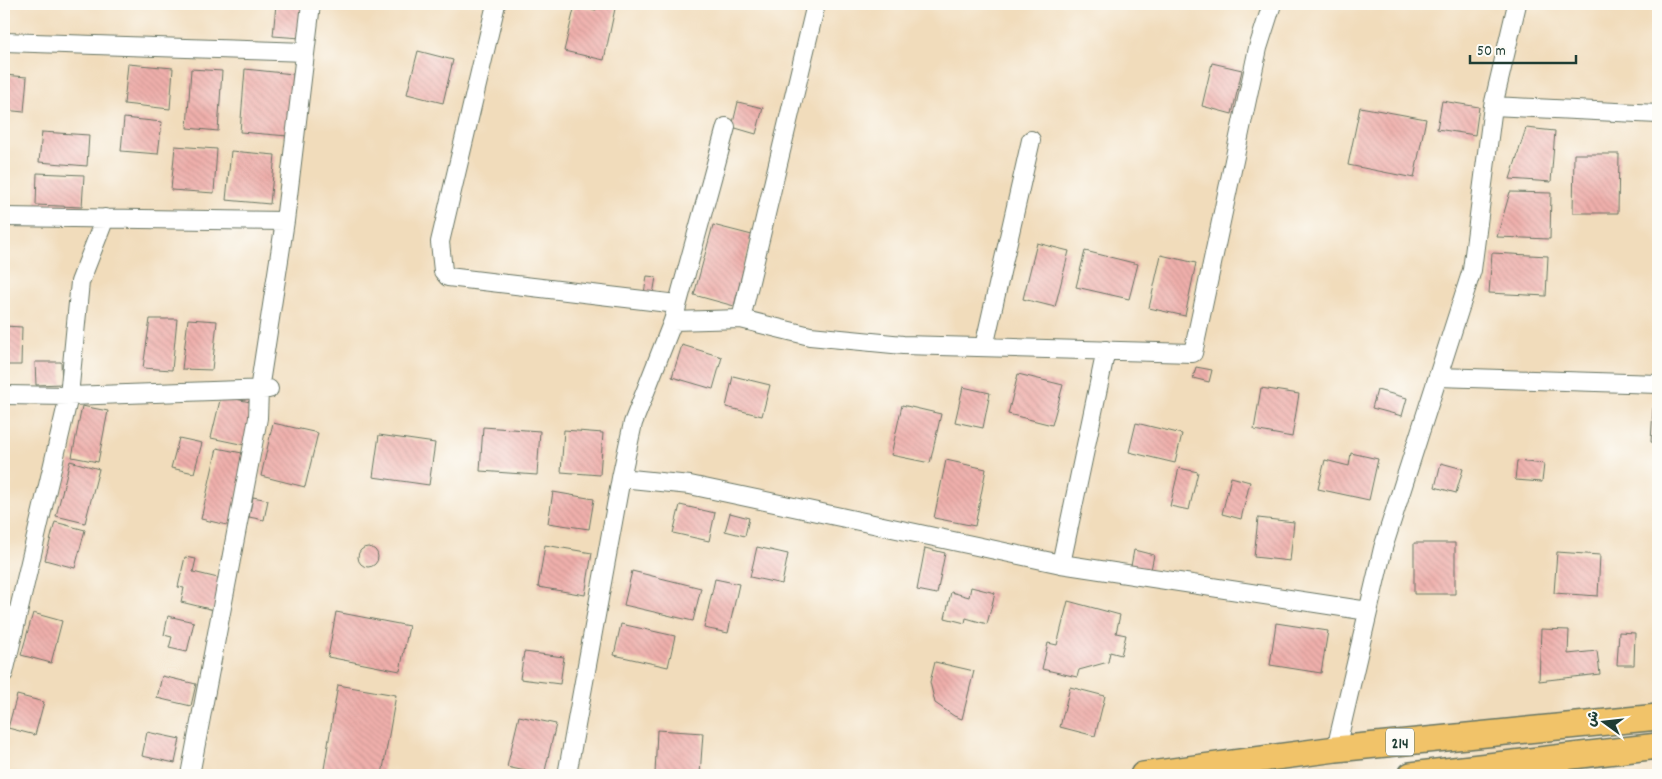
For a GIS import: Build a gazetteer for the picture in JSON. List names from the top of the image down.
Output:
{
  "streets": {
    "highway": ["214"]
  },
  "scale_bar": "50 m",
  "north": "left"
}
